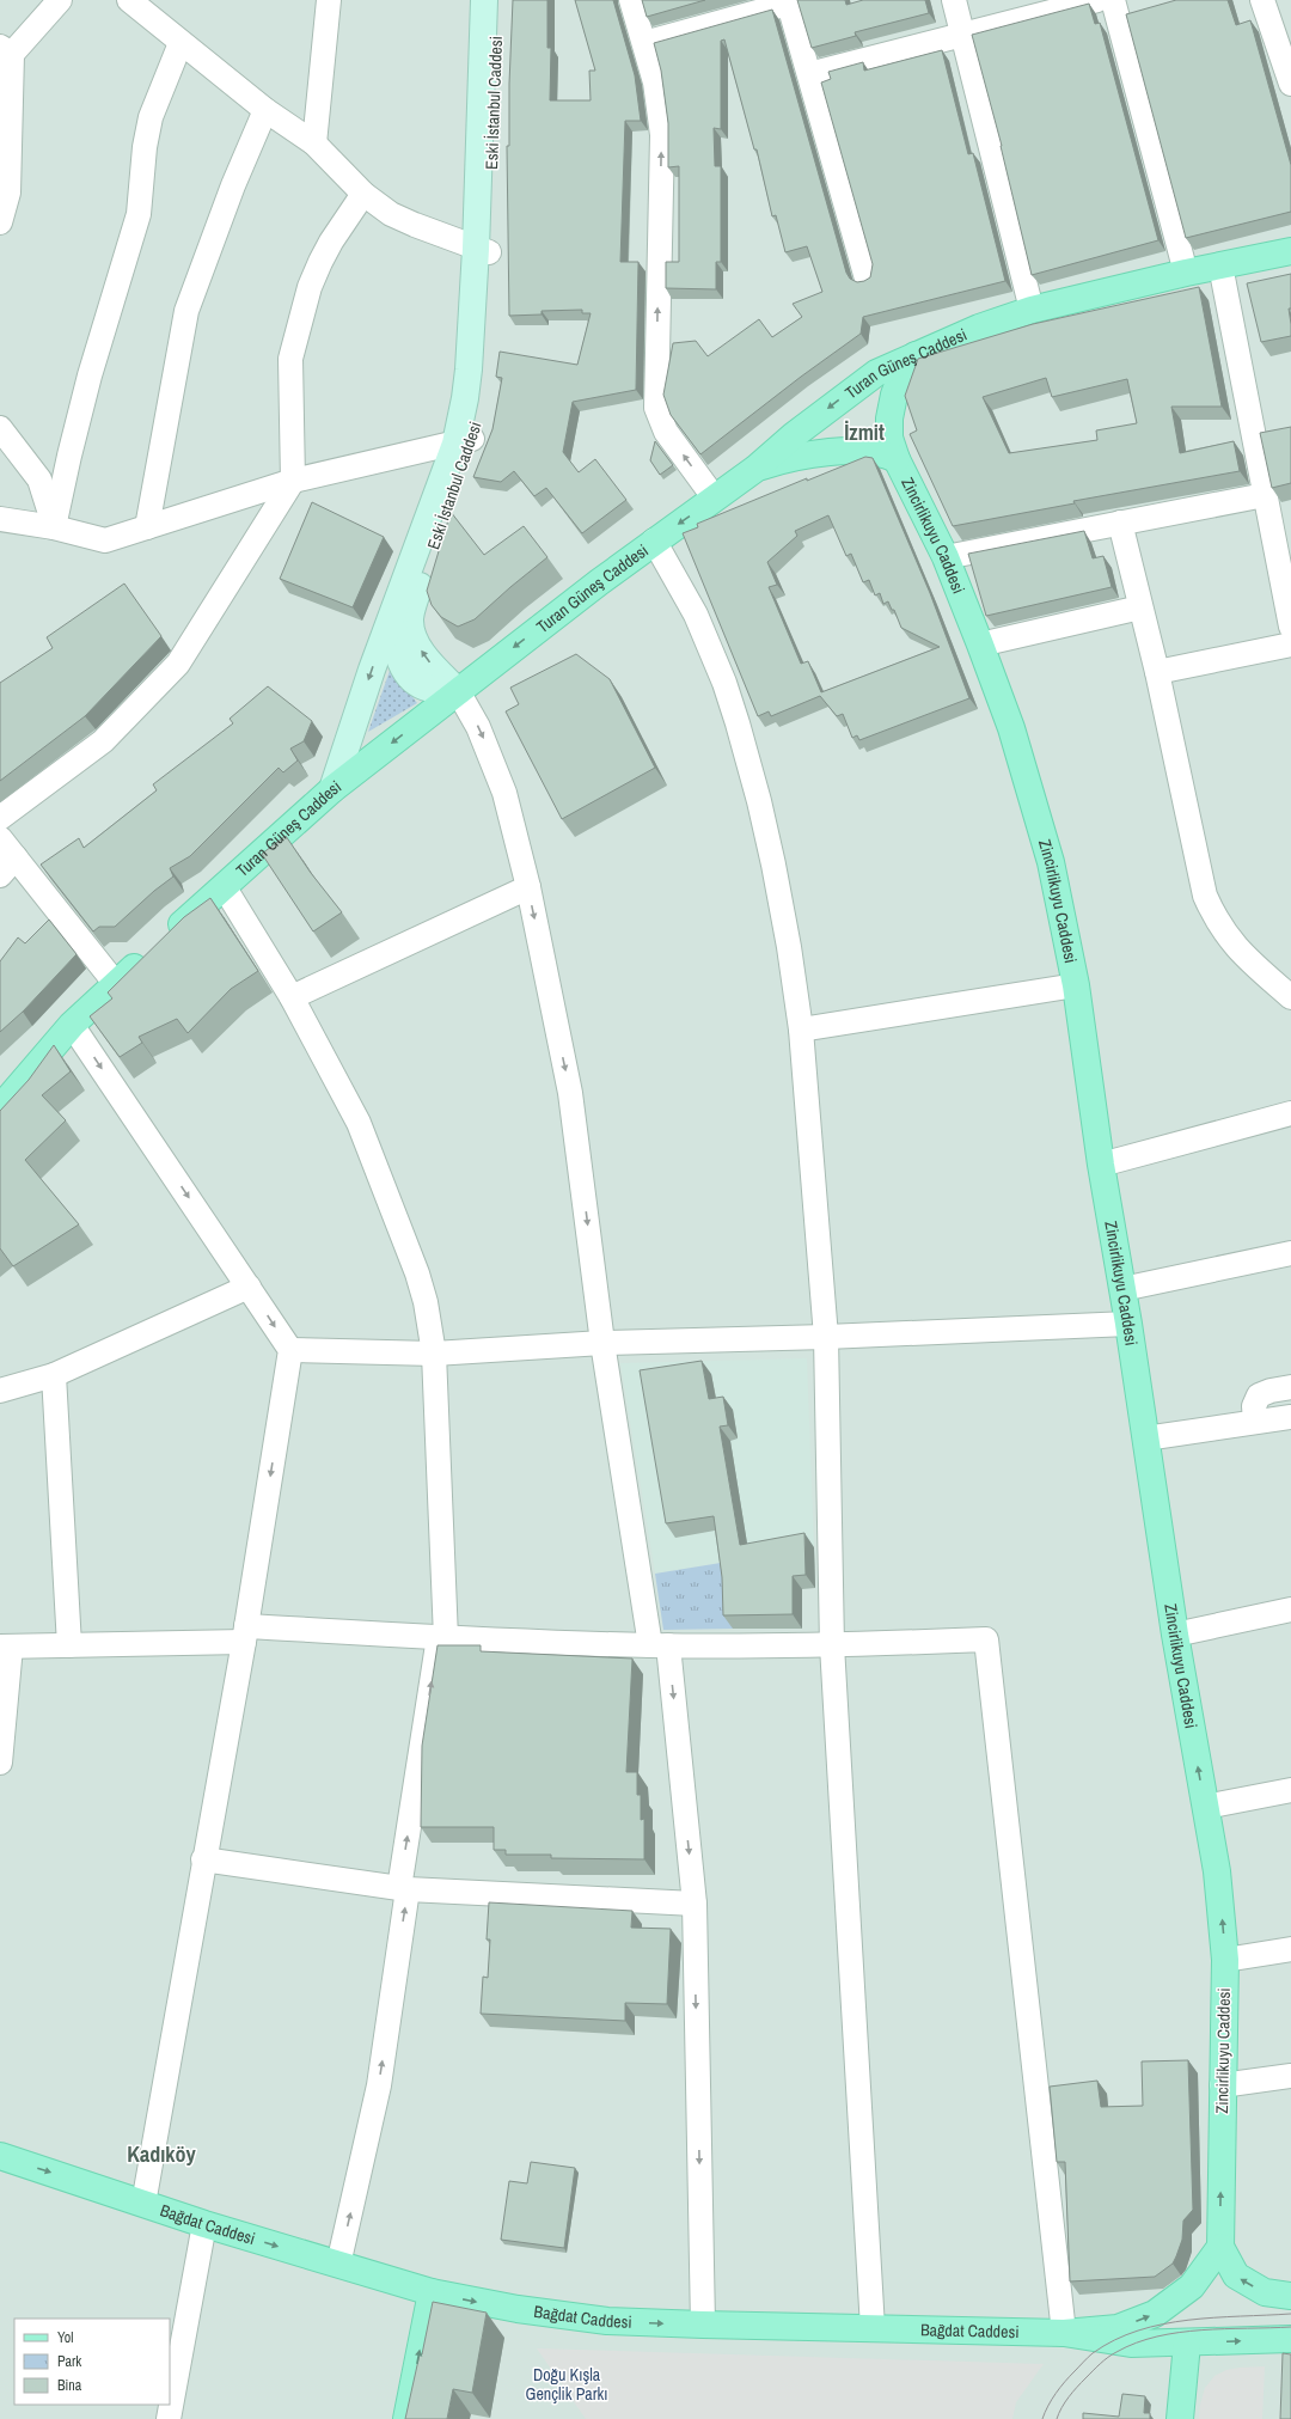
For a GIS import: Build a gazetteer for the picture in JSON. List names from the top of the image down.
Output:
{
  "streets": {
    "main road": [
      "Eski İstanbul Caddesi",
      "Turan Güneş Caddesi",
      "Zincirlikuyu Caddesi",
      "Bağdat Caddesi"
    ]
  },
  "crossings": [
    ["Eski İstanbul Caddesi", "Turan Güneş Caddesi"],
    ["Turan Güneş Caddesi", "Zincirlikuyu Caddesi"]
  ],
  "one_way": ["Turan Güneş Caddesi", "Bağdat Caddesi"],
  "districts": ["İzmit", "Kadıköy"],
  "parks": ["Doğu Kışla Gençlik Parkı"],
  "legend": ["Yol", "Park", "Bina"]
}
